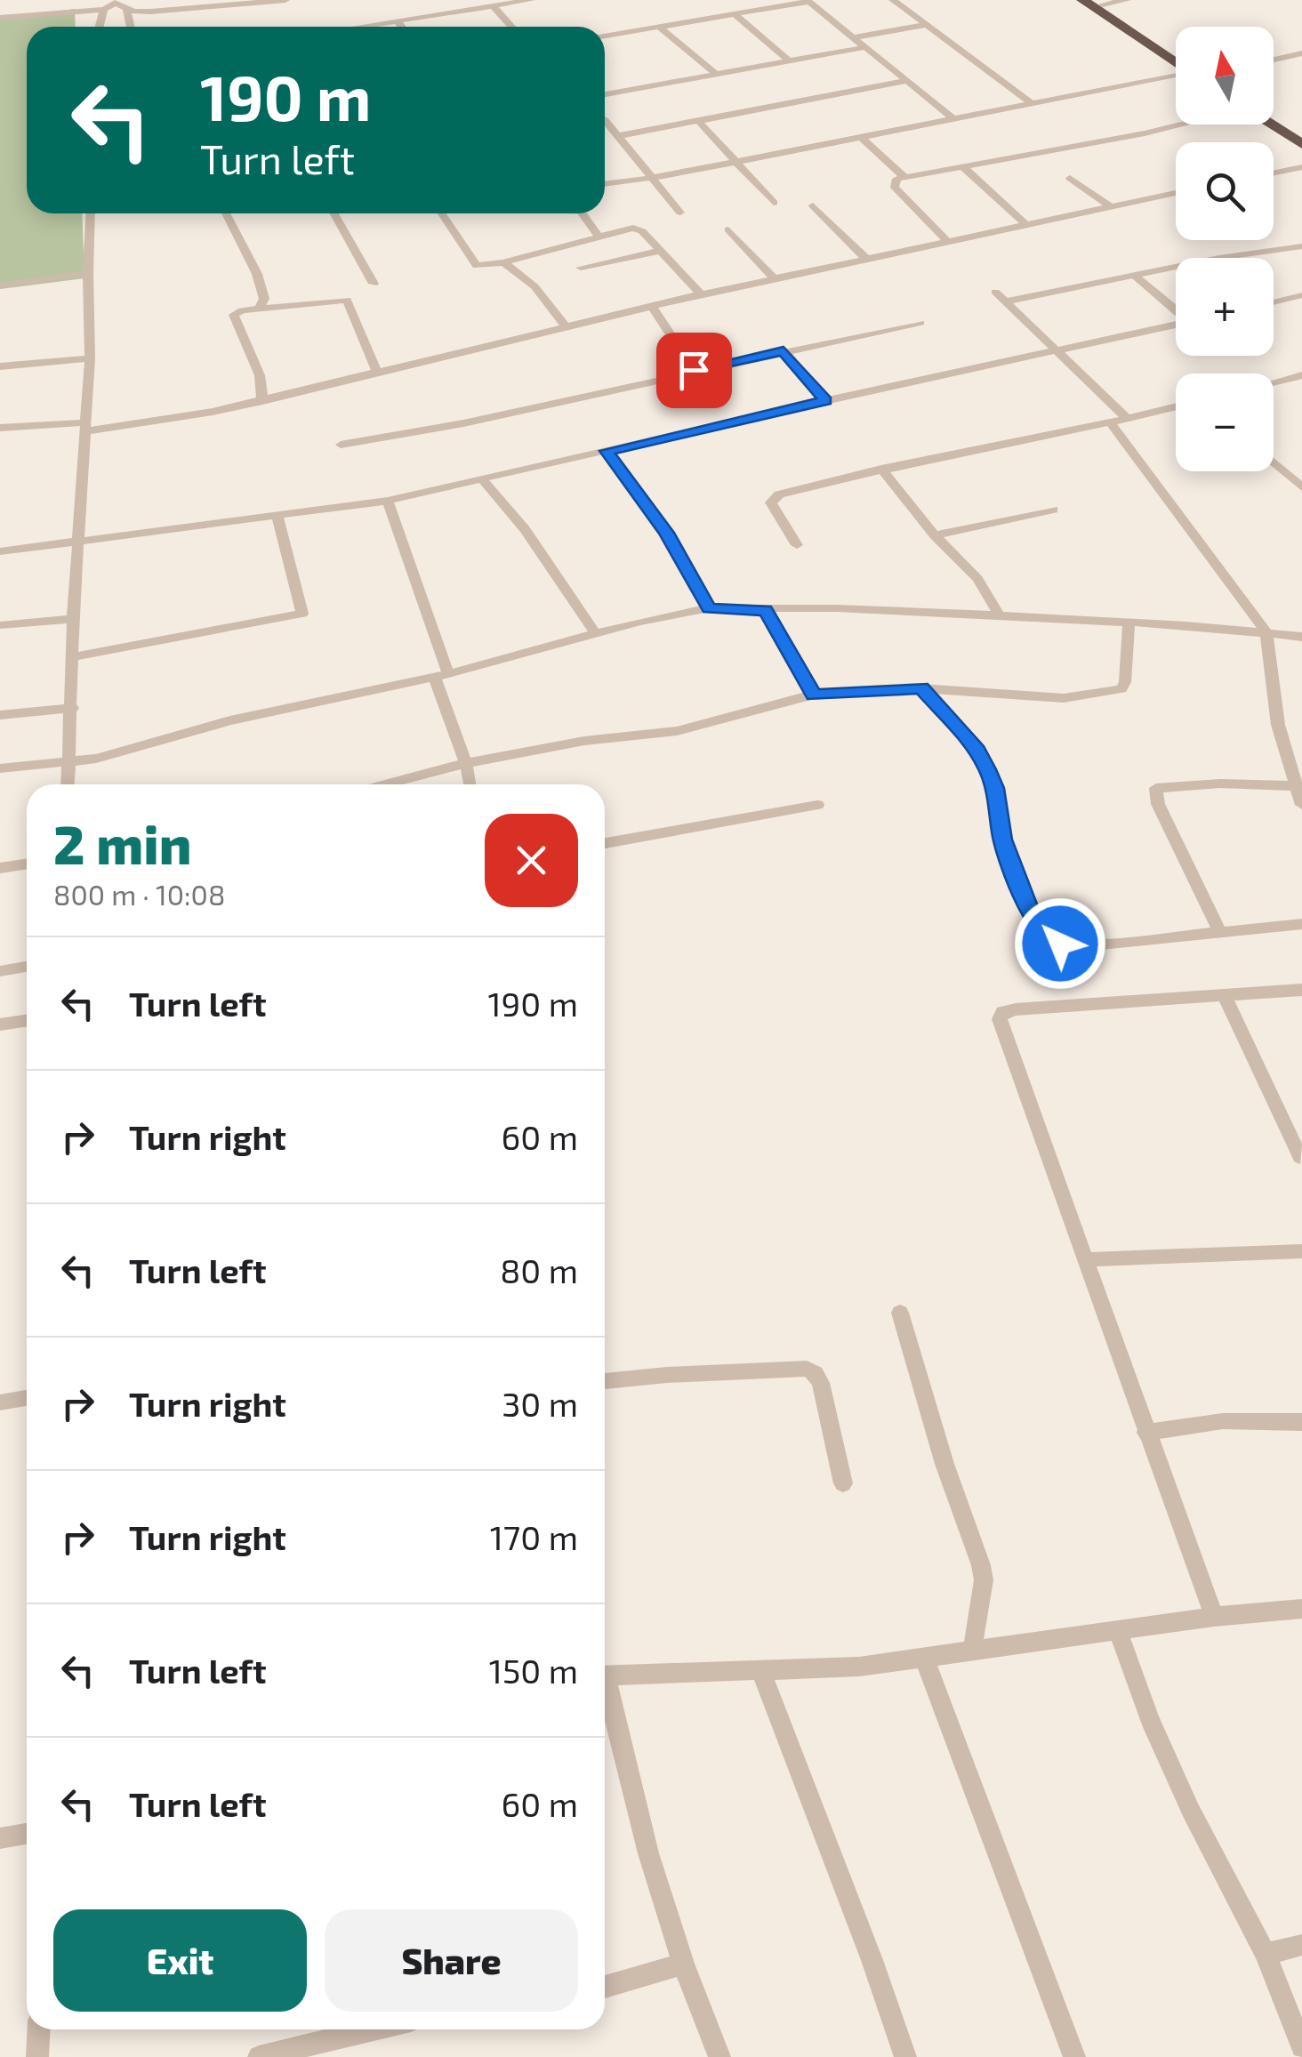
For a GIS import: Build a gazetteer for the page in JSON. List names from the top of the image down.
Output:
{
  "north": "top",
  "page": {
    "map_buttons": ["+", "−"],
    "turn": ["190 m", "Turn left"],
    "heading": ["2 min", "800 m · 10:08"],
    "list": [
      {
        "name": "Turn left",
        "value": "190 m"
      },
      {
        "name": "Turn right",
        "value": "60 m"
      },
      {
        "name": "Turn left",
        "value": "80 m"
      },
      {
        "name": "Turn right",
        "value": "30 m"
      },
      {
        "name": "Turn right",
        "value": "170 m"
      },
      {
        "name": "Turn left",
        "value": "150 m"
      },
      {
        "name": "Turn left",
        "value": "60 m"
      }
    ],
    "buttons": ["Exit", "Share"]
  }
}
